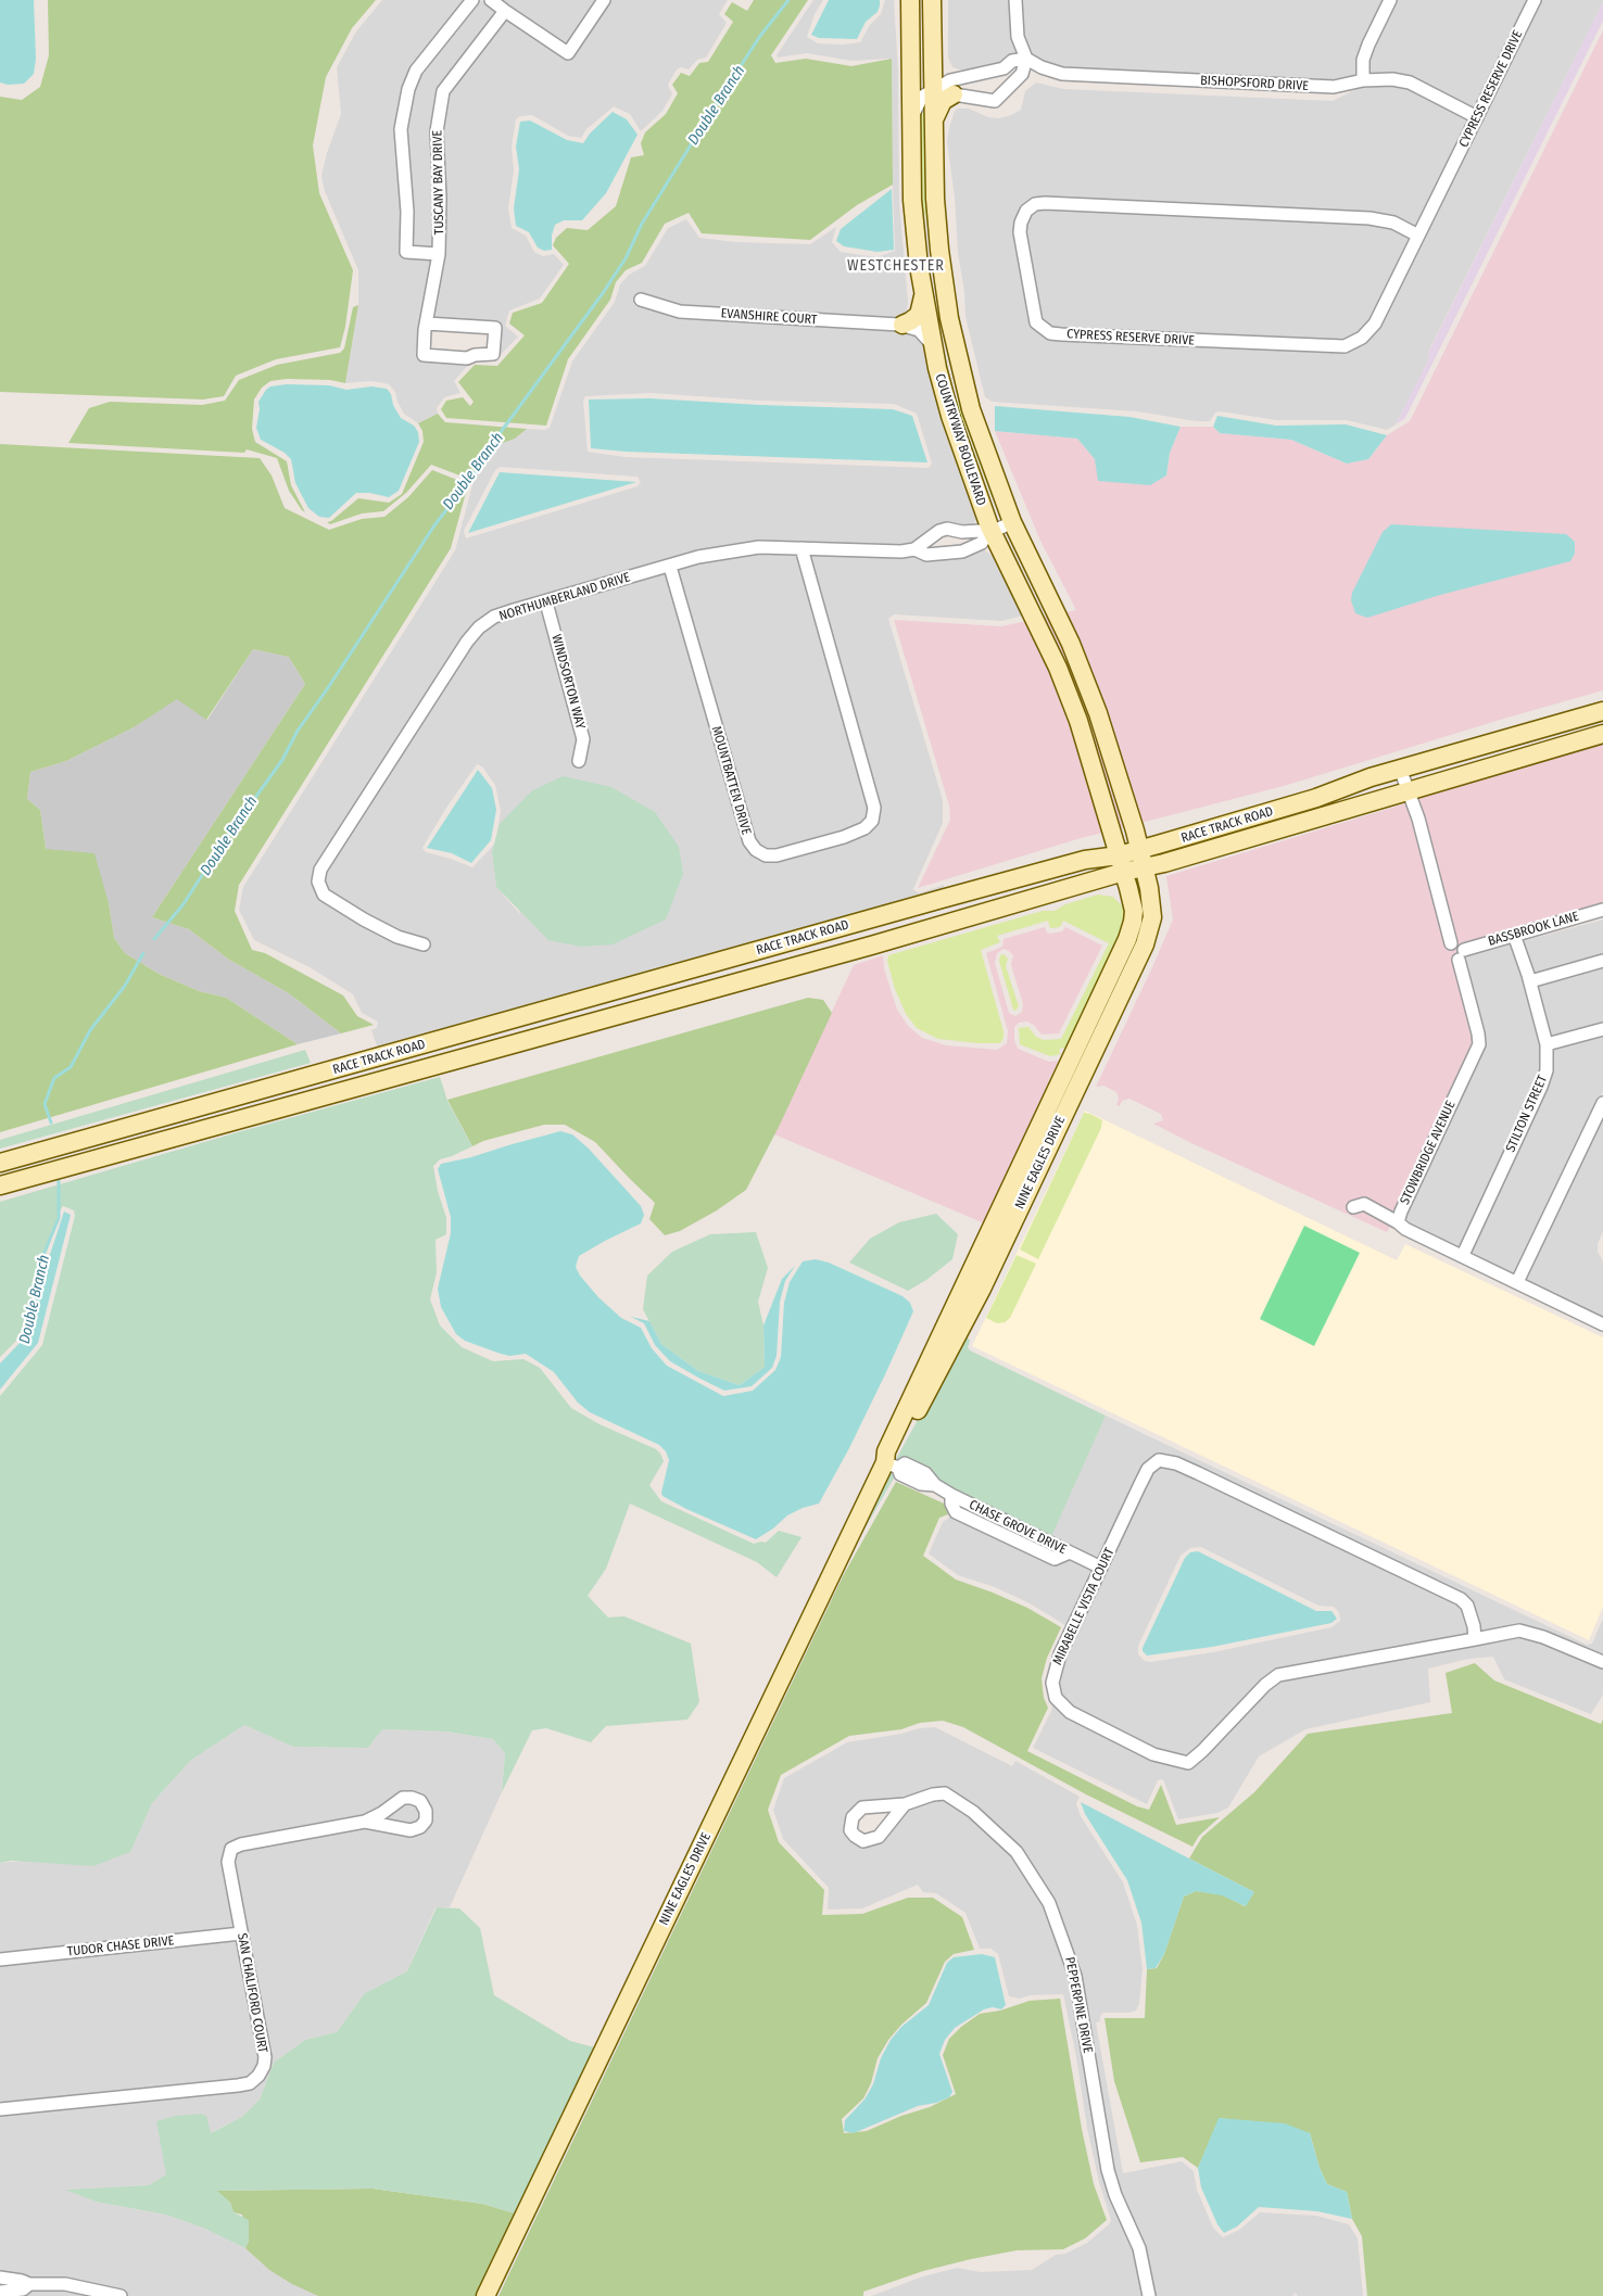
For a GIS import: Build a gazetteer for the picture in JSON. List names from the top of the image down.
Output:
{
  "streets": {
    "street": [
      "BISHOPSFORD DRIVE",
      "CYPRESS RESERVE DRIVE",
      "TUSCANY BAY DRIVE",
      "EVANSHIRE COURT",
      "COUNTRYWAY BOULEVARD",
      "NORTHUMBERLAND DRIVE",
      "WINDSORTON WAY",
      "MOUNTBATTEN DRIVE",
      "RACE TRACK ROAD",
      "BASSBROOK LANE",
      "STILTON STREET",
      "STOWBRIDGE AVENUE",
      "NINE EAGLES DRIVE",
      "CHASE GROVE DRIVE",
      "MIRABELLE VISTA COURT",
      "TUDOR CHASE DRIVE",
      "SAN CHALIFORD COURT",
      "PEPPERPINE DRIVE"
    ]
  },
  "crossings": [
    ["BISHOPSFORD DRIVE", "CYPRESS RESERVE DRIVE"],
    ["EVANSHIRE COURT", "COUNTRYWAY BOULEVARD"],
    ["COUNTRYWAY BOULEVARD", "NORTHUMBERLAND DRIVE"],
    ["COUNTRYWAY BOULEVARD", "RACE TRACK ROAD"],
    ["COUNTRYWAY BOULEVARD", "NINE EAGLES DRIVE"],
    ["NORTHUMBERLAND DRIVE", "WINDSORTON WAY"],
    ["NORTHUMBERLAND DRIVE", "MOUNTBATTEN DRIVE"],
    ["RACE TRACK ROAD", "NINE EAGLES DRIVE"],
    ["BASSBROOK LANE", "STILTON STREET"],
    ["BASSBROOK LANE", "STOWBRIDGE AVENUE"],
    ["STILTON STREET", "STOWBRIDGE AVENUE"],
    ["NINE EAGLES DRIVE", "CHASE GROVE DRIVE"],
    ["CHASE GROVE DRIVE", "MIRABELLE VISTA COURT"],
    ["TUDOR CHASE DRIVE", "SAN CHALIFORD COURT"]
  ],
  "districts": ["WESTCHESTER"],
  "water": ["Double Branch"]
}
